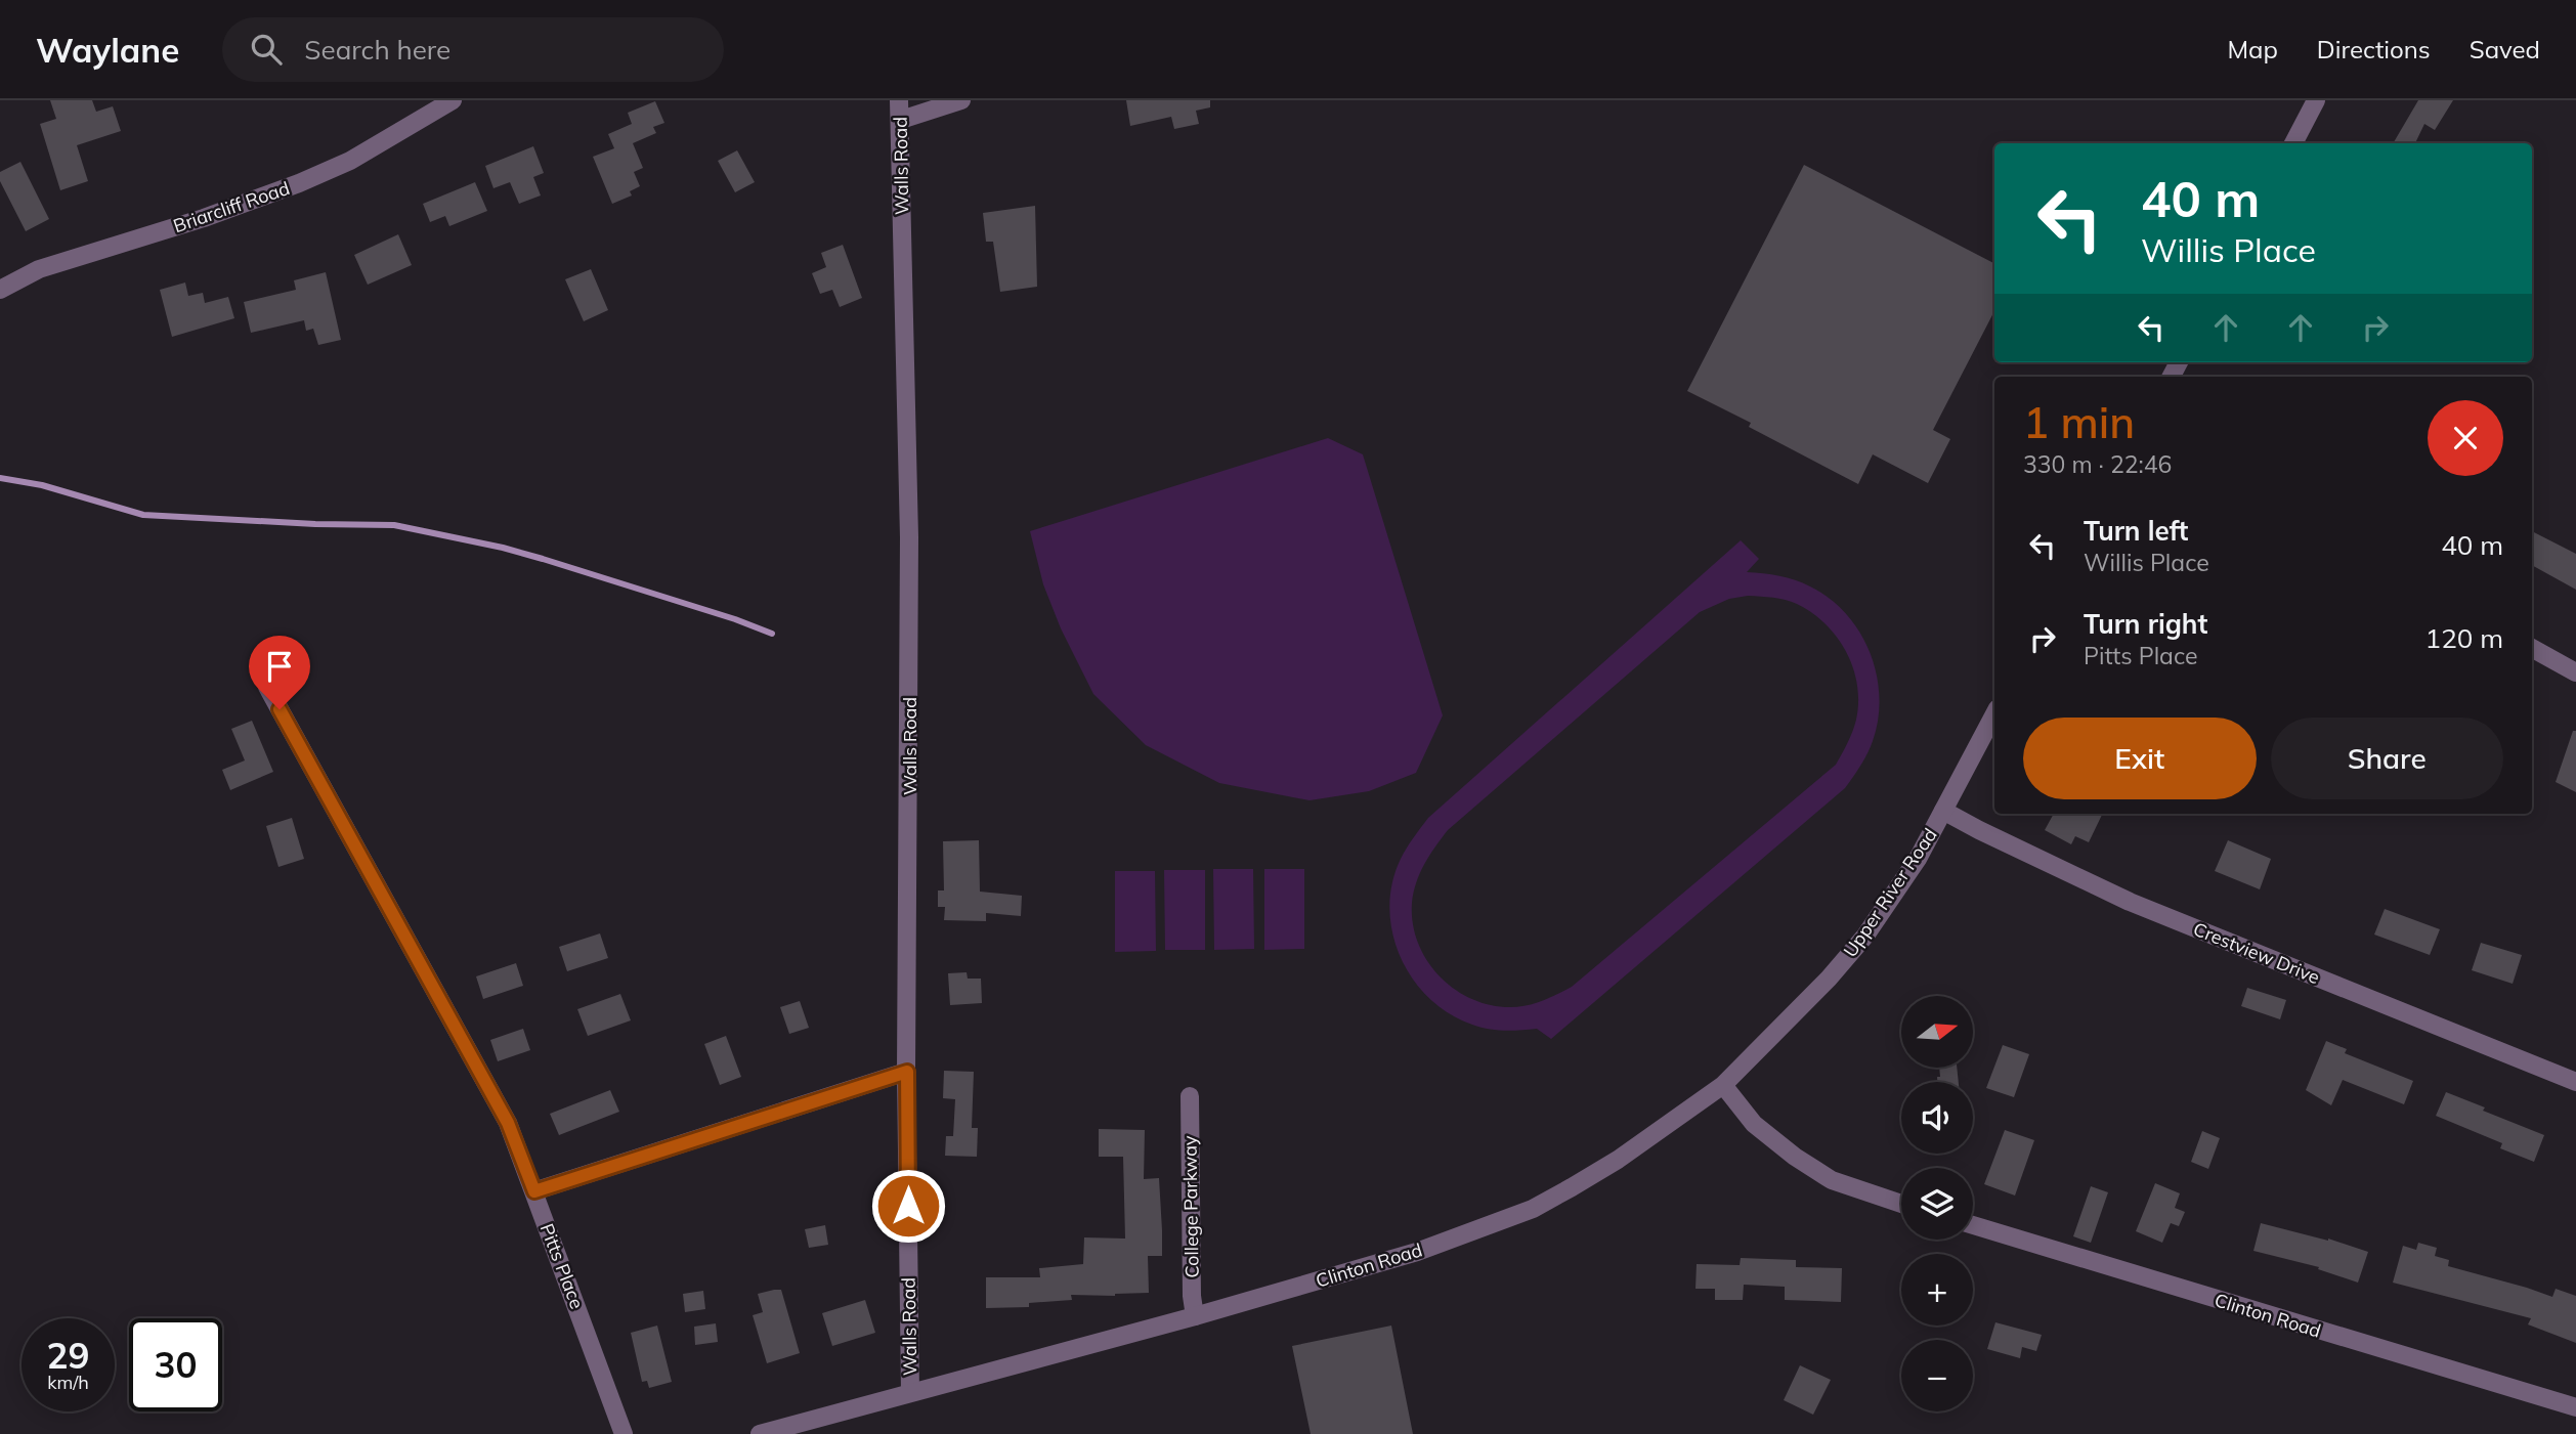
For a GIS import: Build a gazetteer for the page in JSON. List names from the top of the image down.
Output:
{
  "streets": {
    "street": [
      "Walls Road",
      "Briarcliff Road",
      "Upper River Road",
      "Crestview Drive",
      "College Parkway",
      "Clinton Road",
      "Pitts Place"
    ]
  },
  "crossings": [
    ["Walls Road", "Clinton Road"],
    ["Upper River Road", "Crestview Drive"],
    ["Upper River Road", "Clinton Road"],
    ["College Parkway", "Clinton Road"]
  ],
  "north": "right",
  "page": {
    "header": "Waylane",
    "search": "Search here",
    "nav": ["Map", "Directions", "Saved"],
    "turn": ["40 m", "Willis Place"],
    "heading": ["1 min", "330 m · 22:46"],
    "list": [
      {
        "name": "Turn left",
        "note": "Willis Place",
        "value": "40 m"
      },
      {
        "name": "Turn right",
        "note": "Pitts Place",
        "value": "120 m"
      }
    ],
    "buttons": ["Exit", "Share"],
    "map_buttons": ["+", "−"],
    "speed": "29 km/h",
    "limit": "30"
  }
}
